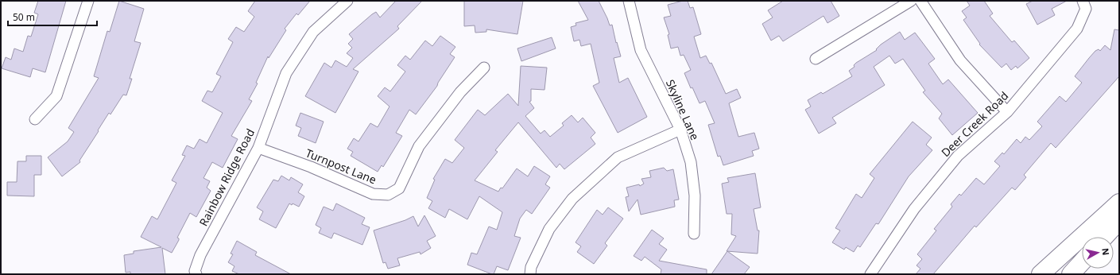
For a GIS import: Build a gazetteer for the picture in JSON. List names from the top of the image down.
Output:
{
  "streets": {
    "street": [
      "Skyline Lane",
      "Deer Creek Road",
      "Turnpost Lane",
      "Rainbow Ridge Road"
    ]
  },
  "crossings": [
    ["Turnpost Lane", "Rainbow Ridge Road"]
  ],
  "scale_bar": "50 m",
  "north": "right"
}
